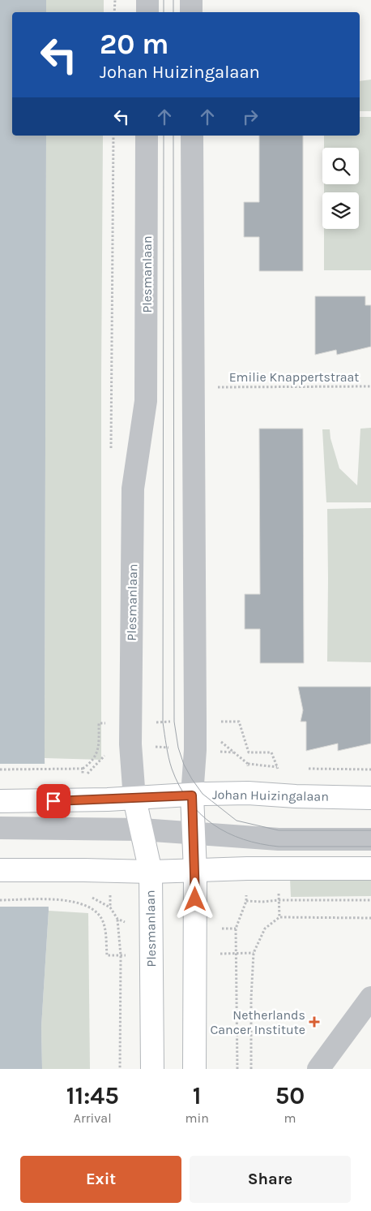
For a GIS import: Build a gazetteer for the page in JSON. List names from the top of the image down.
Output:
{
  "streets": {
    "main road": ["Plesmanlaan", "Johan Huizingalaan"],
    "path": ["Emilie Knappertstraat"]
  },
  "crossings": [
    ["Plesmanlaan", "Johan Huizingalaan"]
  ],
  "places": {
    "health": ["Netherlands Cancer Institute"]
  },
  "page": {
    "turn": ["20 m", "Johan Huizingalaan"],
    "eta": [
      "11:45",
      "Arrival",
      "1",
      "min",
      "50",
      "m"
    ],
    "buttons": ["Exit", "Share"]
  }
}
